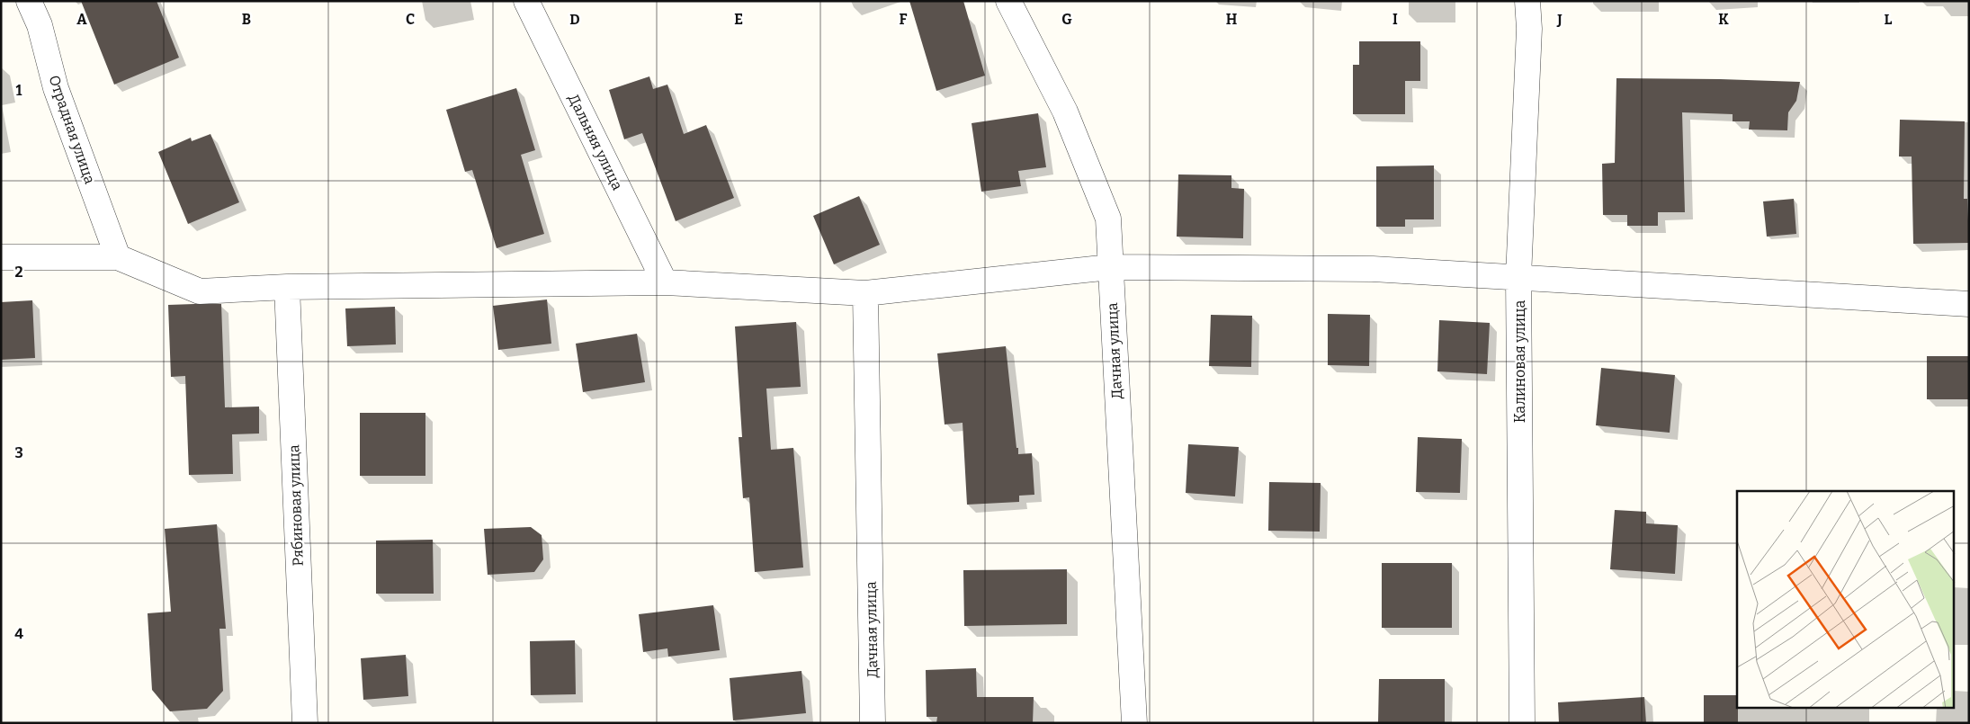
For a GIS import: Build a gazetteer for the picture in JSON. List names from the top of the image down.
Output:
{
  "streets": {
    "street": [
      "Отрадная улица",
      "Дальняя улица",
      "Дачная улица",
      "Калиновая улица",
      "Рябиновая улица"
    ]
  },
  "grid": {
    "columns": [
      "A",
      "B",
      "C",
      "D",
      "E",
      "F",
      "G",
      "H",
      "I",
      "J",
      "K",
      "L"
    ],
    "rows": [
      "1",
      "2",
      "3",
      "4"
    ]
  }
}
